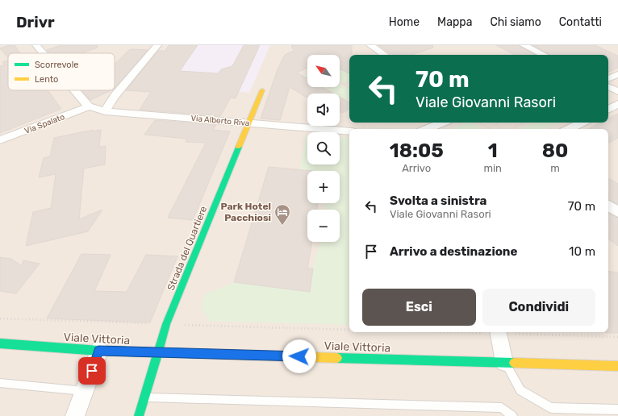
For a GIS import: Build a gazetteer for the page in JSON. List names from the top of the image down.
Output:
{
  "streets": {
    "main road": ["Strada del Quartiere", "Viale Vittoria"],
    "street": ["Via Alberto Riva", "Via Spalato"]
  },
  "crossings": [
    ["Via Alberto Riva", "Via Spalato"],
    ["Via Alberto Riva", "Strada del Quartiere"],
    ["Strada del Quartiere", "Viale Vittoria"]
  ],
  "places": {
    "hotel": ["Park Hotel Pacchiosi"]
  },
  "legend": ["Scorrevole", "Lento"],
  "north": "top left",
  "page": {
    "header": "Drivr",
    "nav": [
      "Home",
      "Mappa",
      "Chi siamo",
      "Contatti"
    ],
    "map_buttons": ["+", "−"],
    "turn": ["70 m", "Viale Giovanni Rasori"],
    "eta": [
      "18:05",
      "Arrivo",
      "1",
      "min",
      "80",
      "m"
    ],
    "list": [
      {
        "name": "Svolta a sinistra",
        "note": "Viale Giovanni Rasori",
        "value": "70 m"
      },
      {
        "name": "Arrivo a destinazione",
        "value": "10 m"
      }
    ],
    "buttons": ["Esci", "Condividi"]
  }
}
